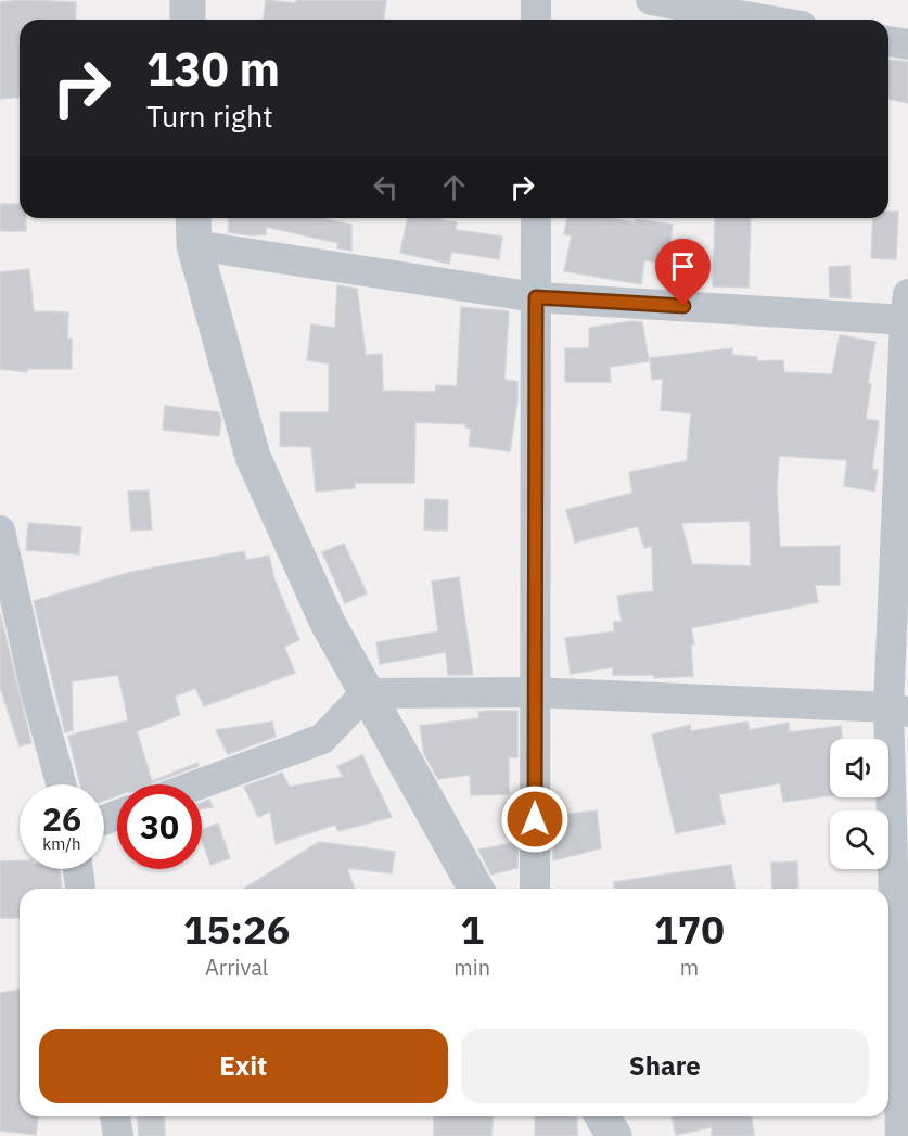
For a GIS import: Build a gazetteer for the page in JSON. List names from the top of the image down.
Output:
{
  "page": {
    "turn": ["130 m", "Turn right"],
    "speed": "26 km/h",
    "limit": "30",
    "eta": [
      "15:26",
      "Arrival",
      "1",
      "min",
      "170",
      "m"
    ],
    "buttons": ["Exit", "Share"]
  }
}
